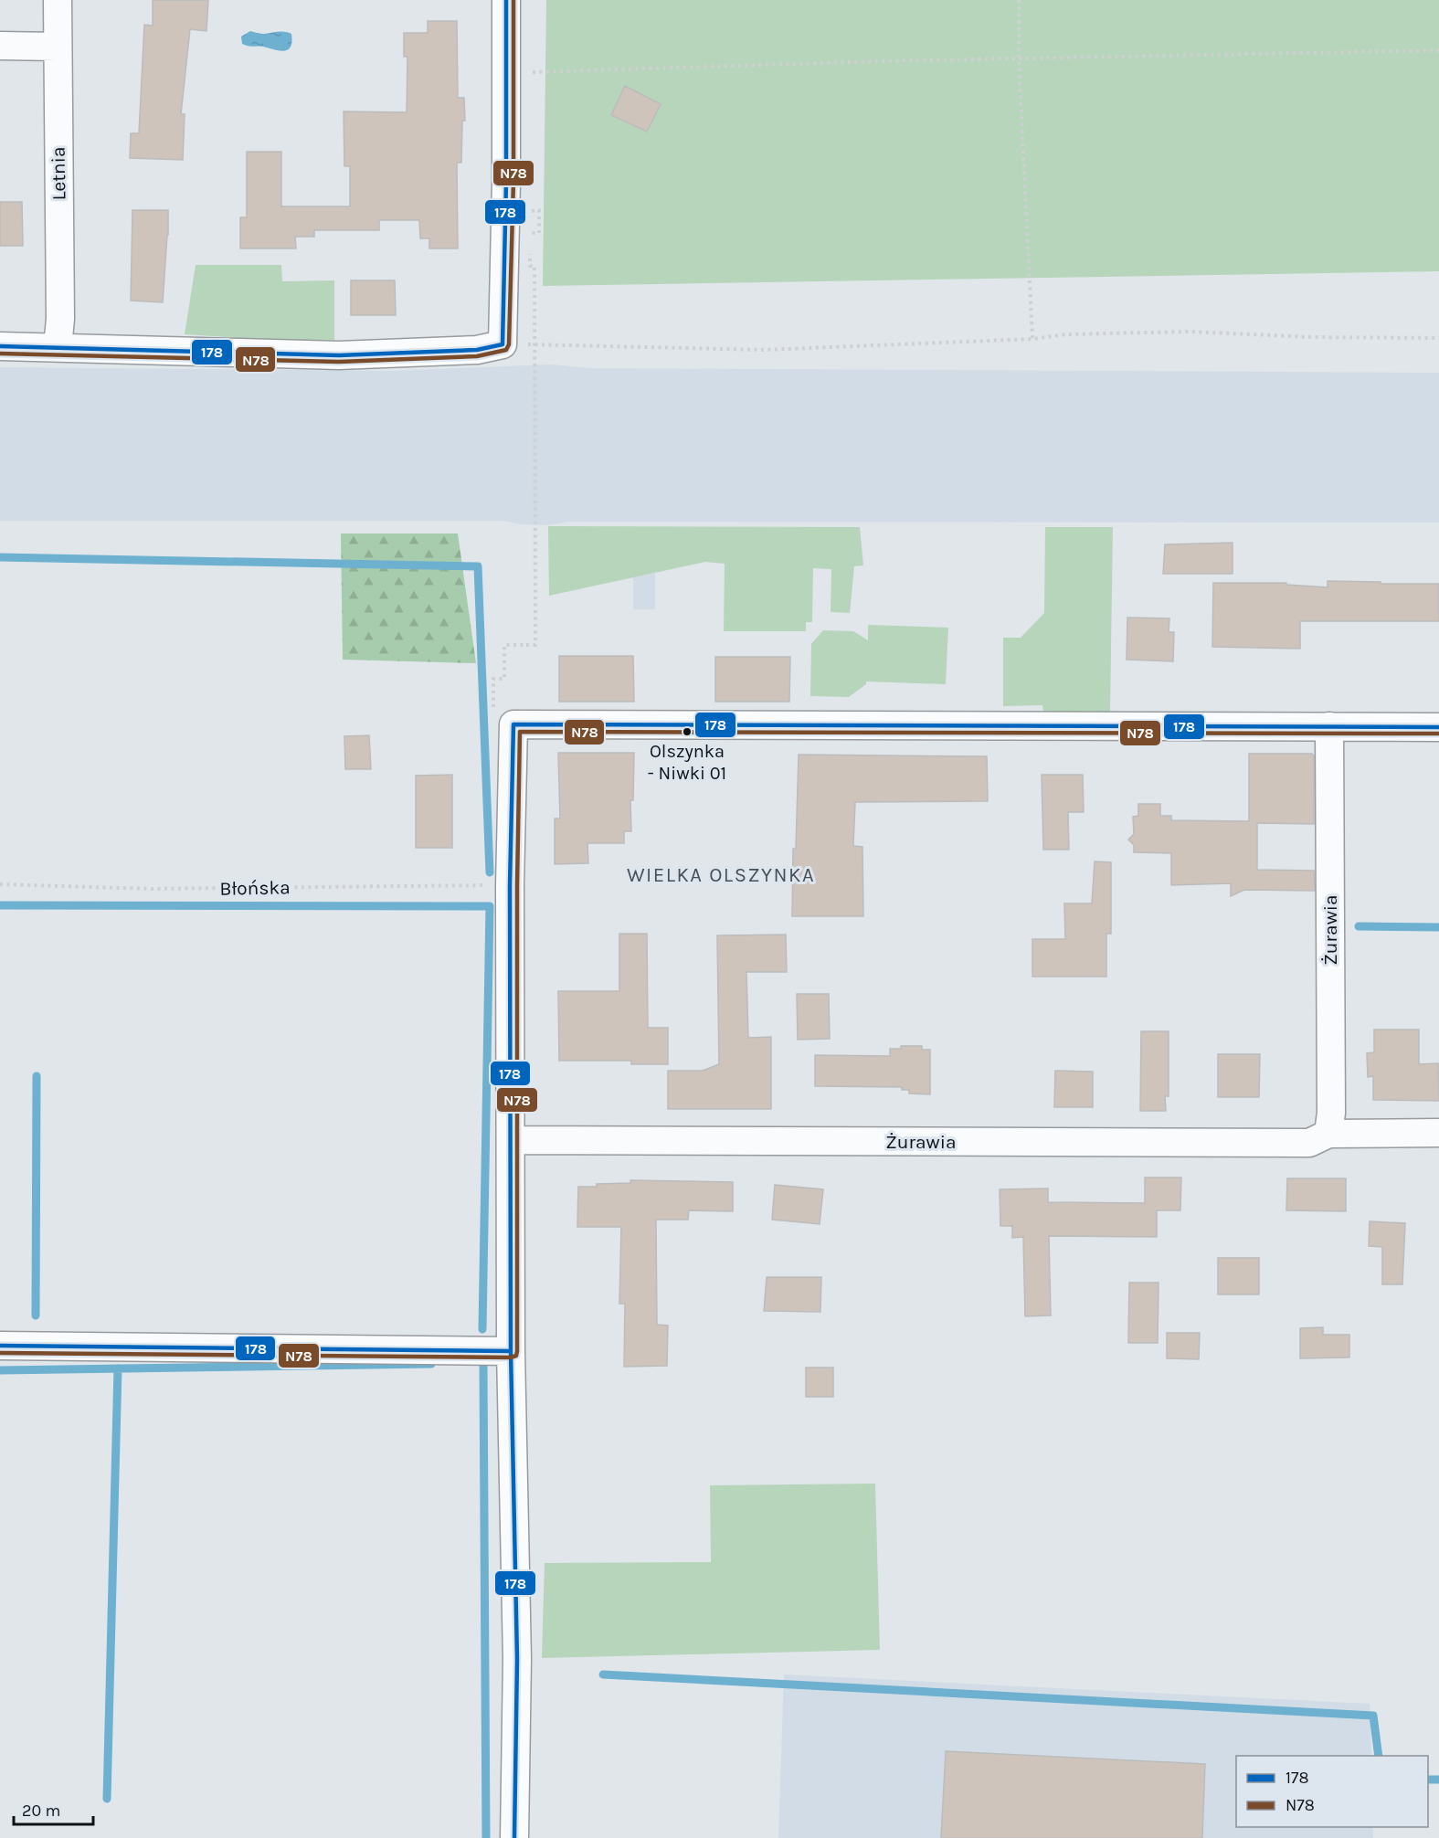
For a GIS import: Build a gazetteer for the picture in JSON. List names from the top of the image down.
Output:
{
  "streets": {
    "street": ["Letnia", "Żurawia"],
    "path": ["Błońska"]
  },
  "districts": ["WIELKA OLSZYNKA"],
  "places": ["Olszynka - Niwki 01"],
  "lines": ["transit line 178", "transit line N78"],
  "legend": ["178", "N78"],
  "scale_bar": "20 m"
}
